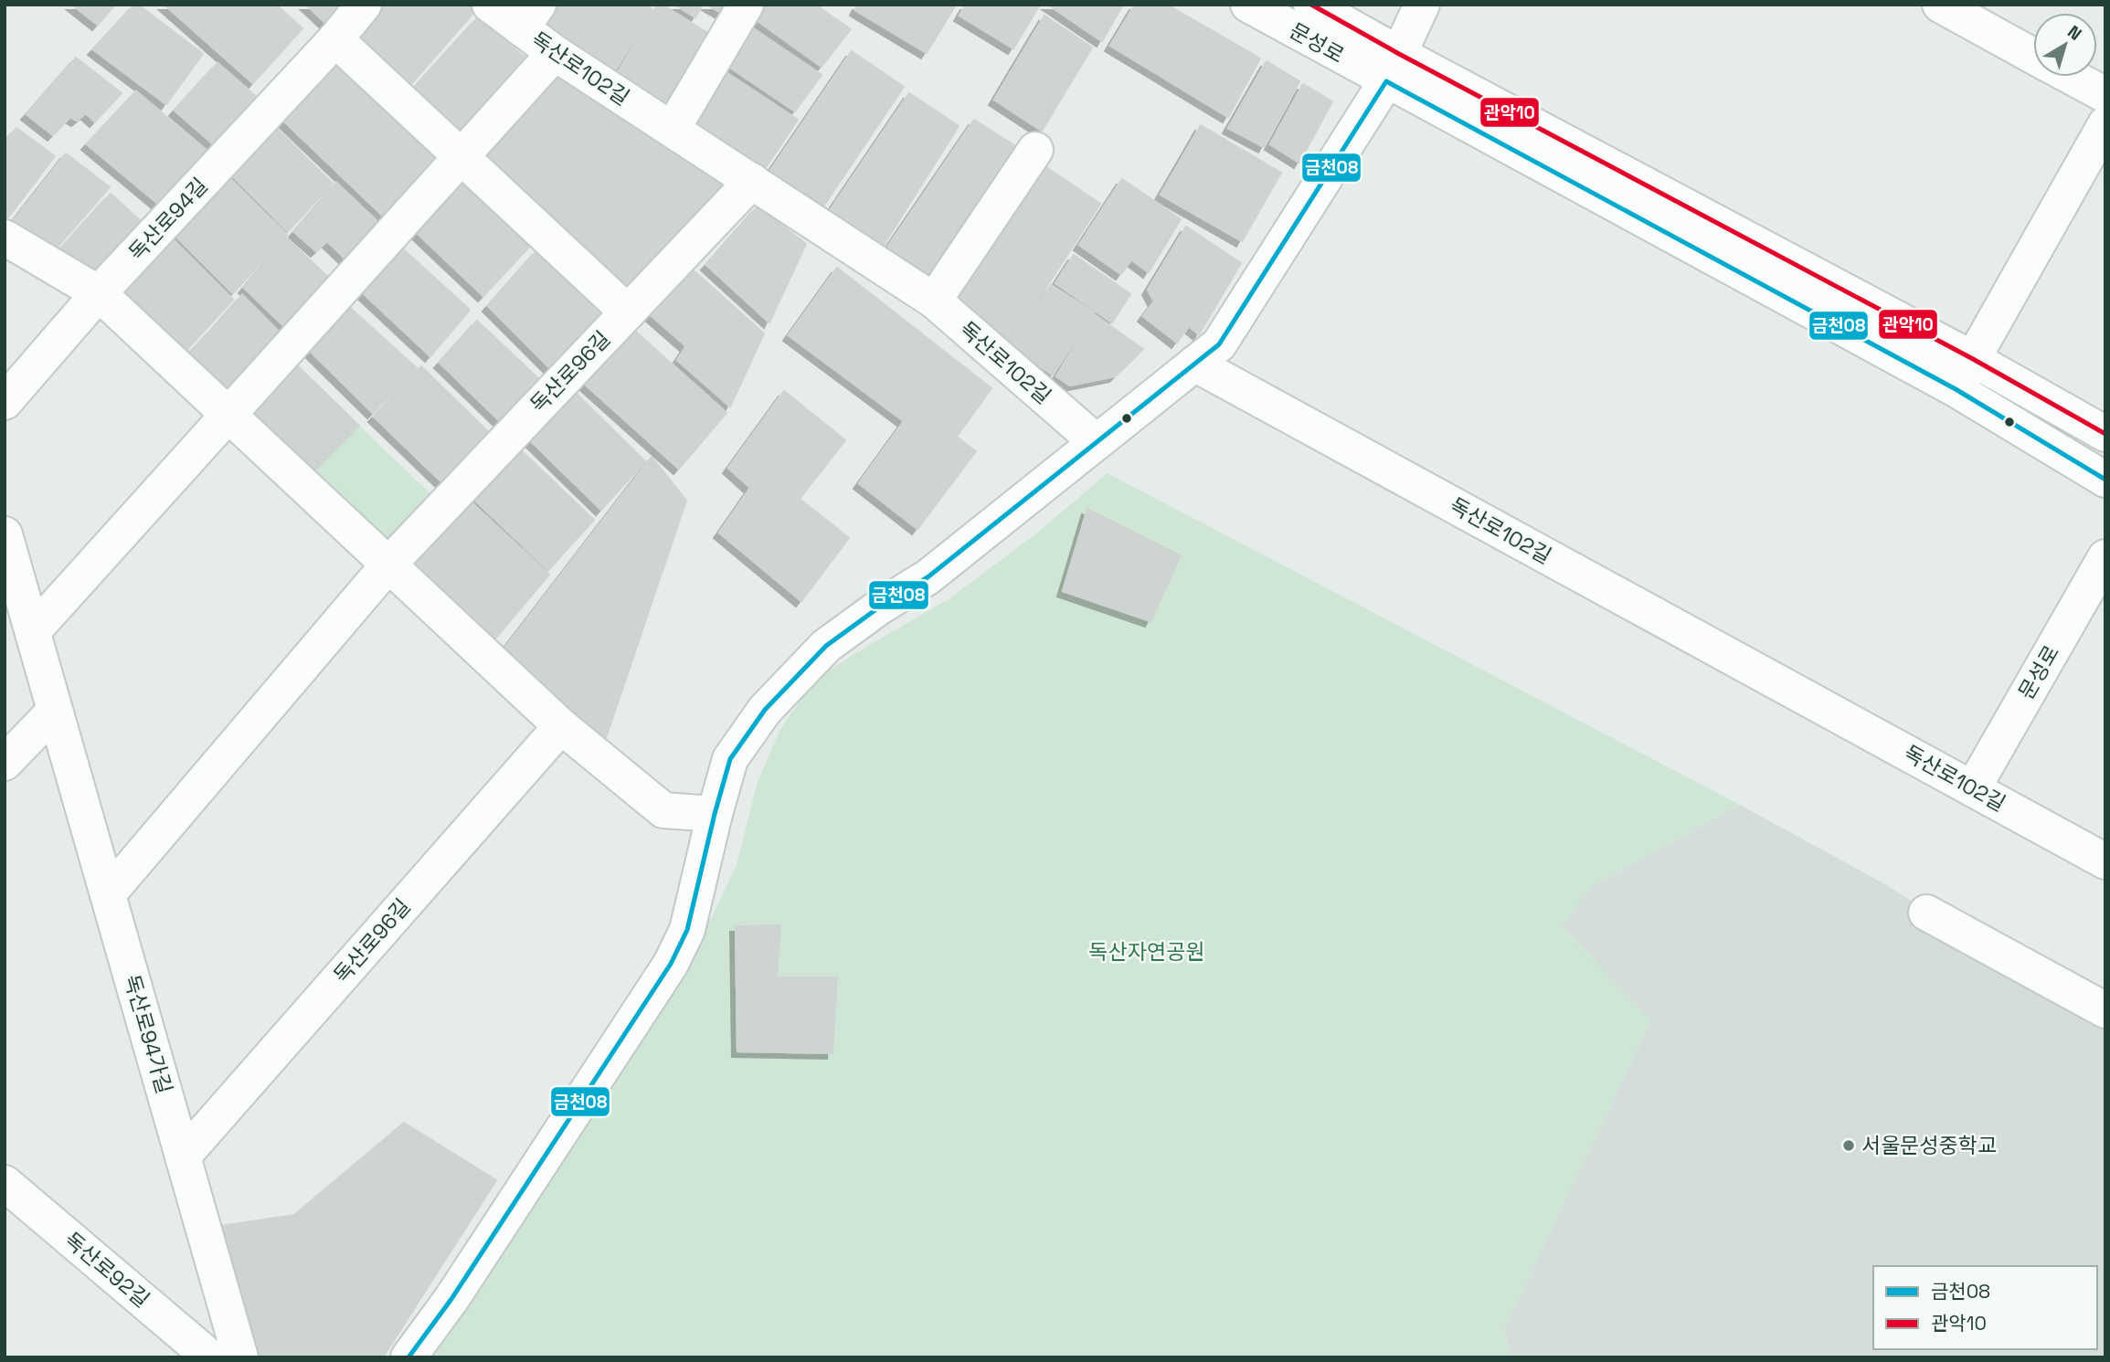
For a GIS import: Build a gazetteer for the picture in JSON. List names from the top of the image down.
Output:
{
  "streets": {
    "street": [
      "문성로",
      "독산로102길",
      "독산로94길",
      "독산로96길",
      "독산로94가길",
      "독산로92길"
    ]
  },
  "crossings": [
    ["문성로", "독산로102길"],
    ["독산로102길", "독산로96길"],
    ["독산로96길", "독산로94가길"]
  ],
  "parks": ["독산자연공원"],
  "places": ["서울문성중학교"],
  "lines": ["transit line 관악10", "transit line 금천08"],
  "legend": ["금천08", "관악10"],
  "north": "top right"
}
